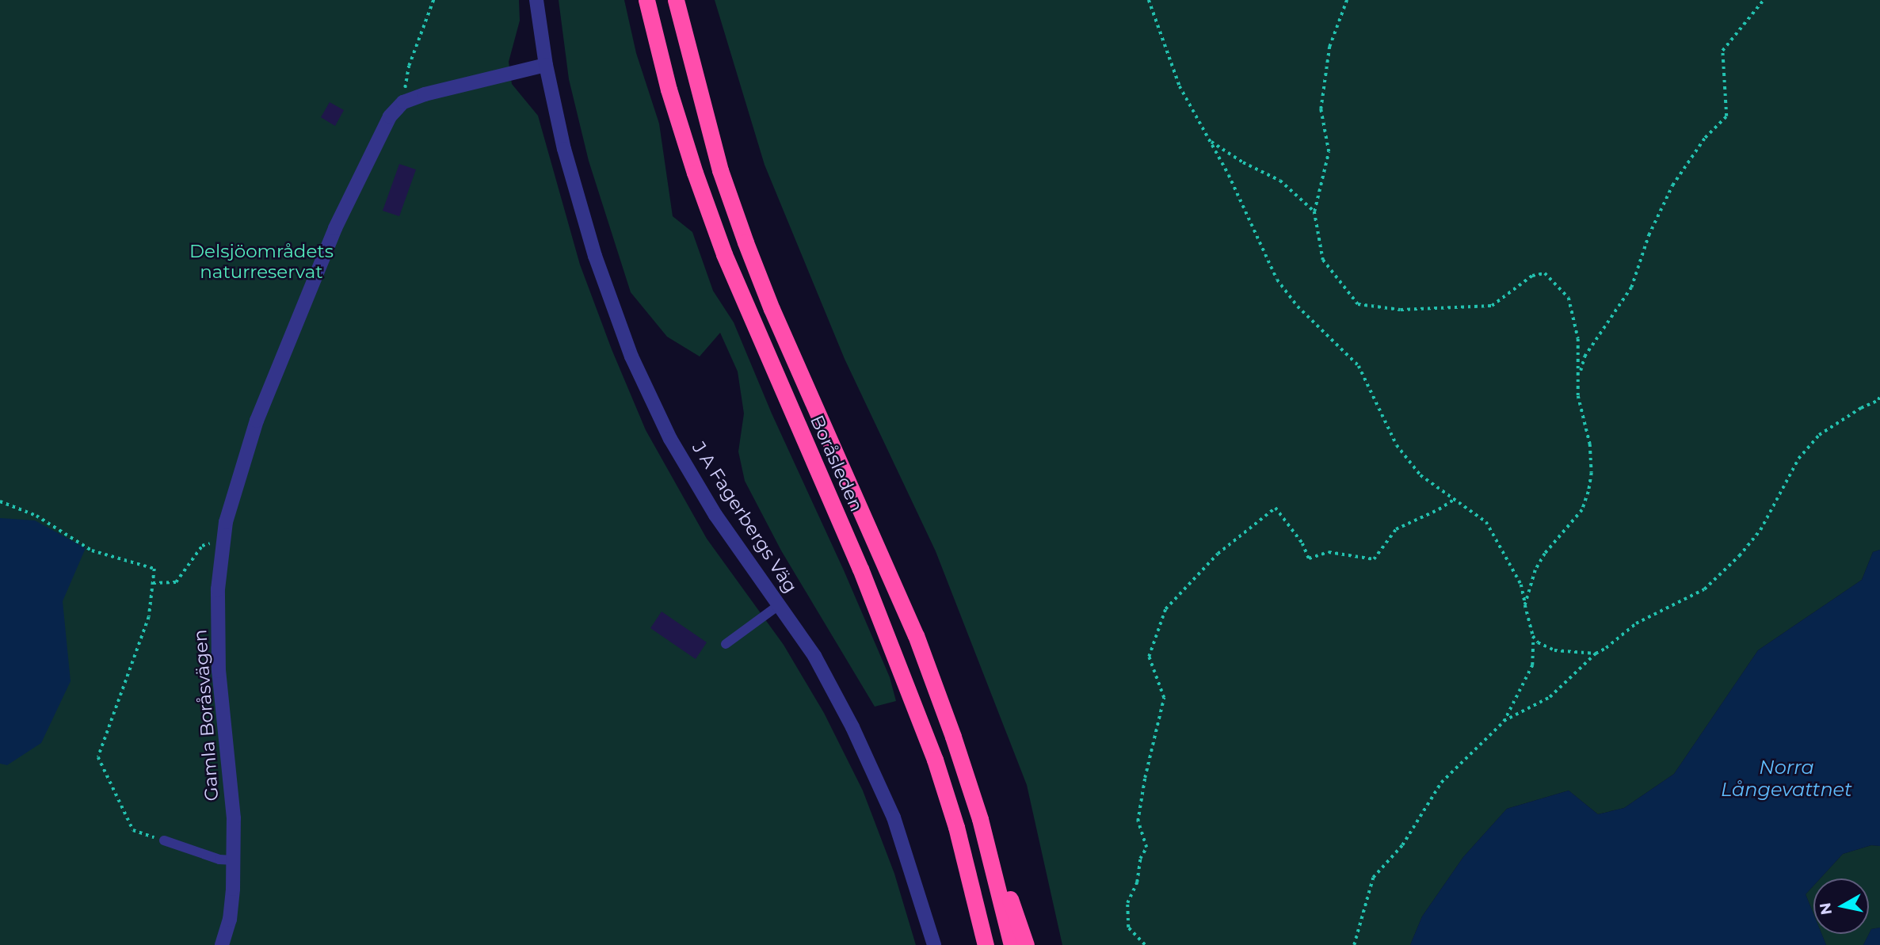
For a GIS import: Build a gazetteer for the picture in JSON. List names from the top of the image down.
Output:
{
  "streets": {
    "highway": ["Boråsleden"],
    "street": ["J A Fagerbergs Väg", "Gamla Boråsvägen"]
  },
  "water": ["Norra Långevattnet"],
  "parks": ["Delsjöområdets naturreservat"],
  "north": "left"
}
